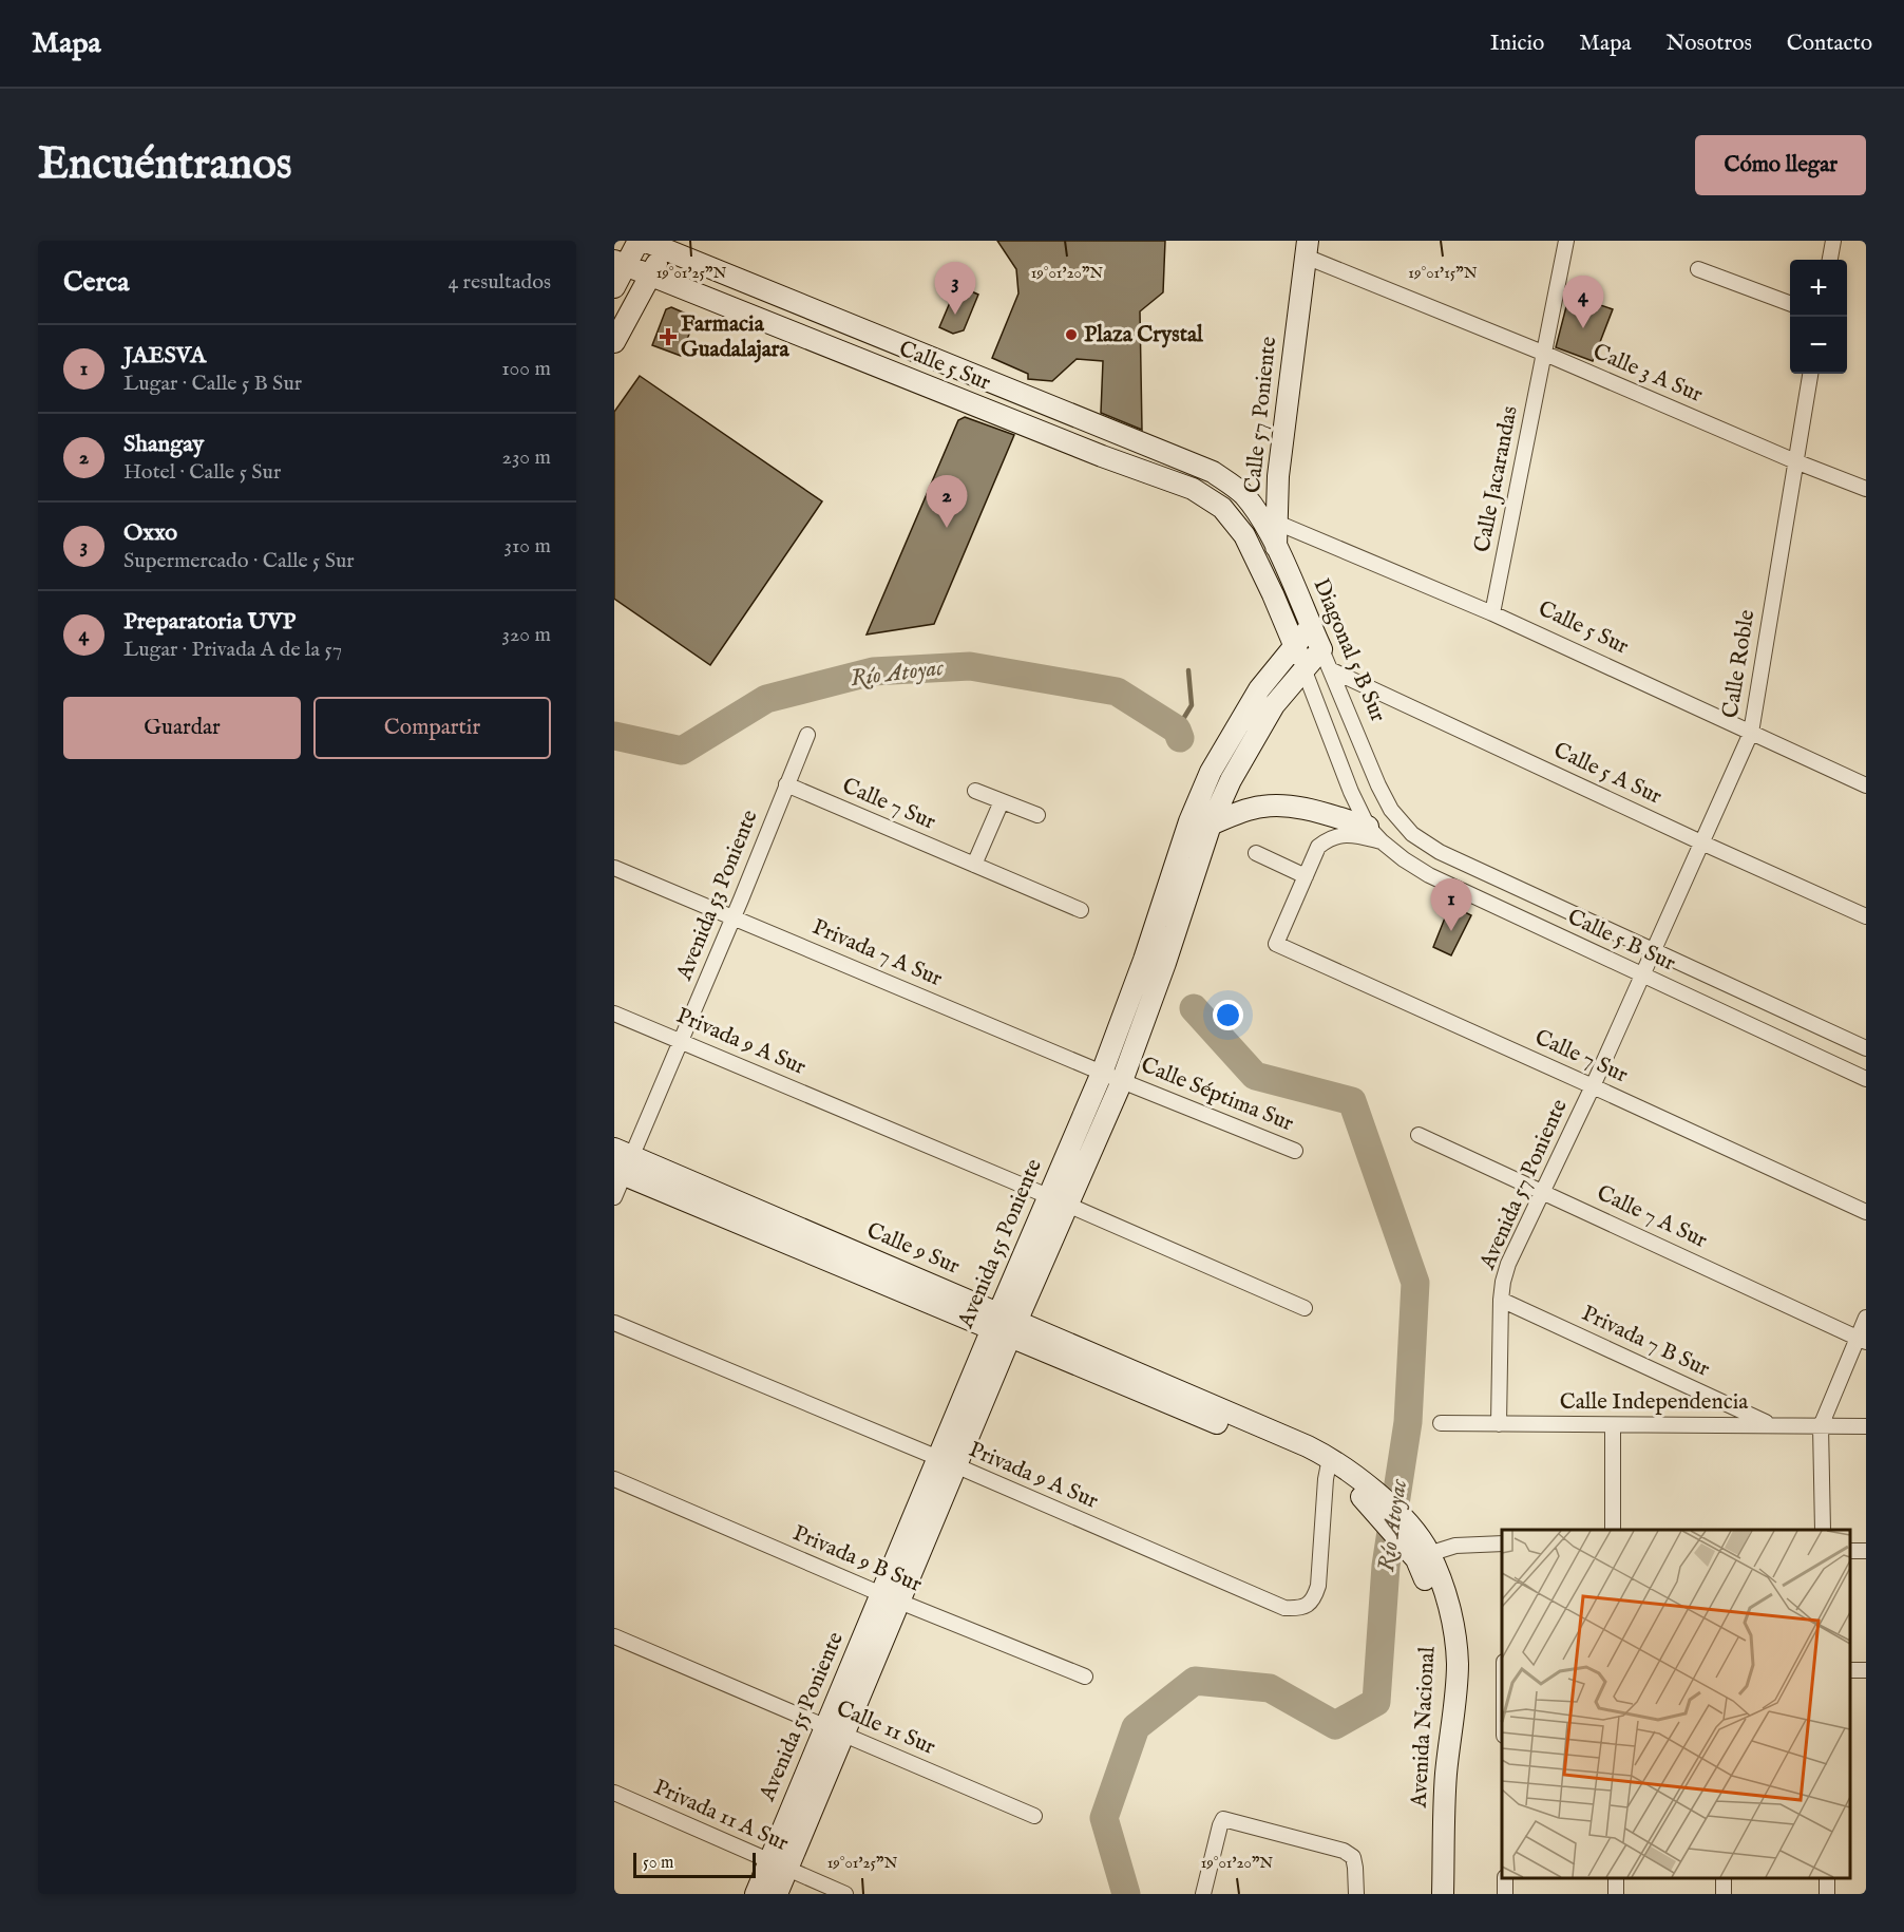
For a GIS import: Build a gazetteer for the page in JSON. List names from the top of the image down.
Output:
{
  "streets": {
    "main road": [
      "Calle 5 Sur",
      "Calle 57 Poniente",
      "Diagonal 5 B Sur",
      "Avenida 55 Poniente",
      "Calle 9 Sur",
      "Avenida Nacional"
    ],
    "street": [
      "Calle 3 A Sur",
      "Calle Jacarandas",
      "Calle Roble",
      "Calle 5 A Sur",
      "Calle 7 Sur",
      "Avenida 53 Poniente",
      "Calle 5 B Sur",
      "Privada 7 A Sur",
      "Privada 9 A Sur",
      "Calle Séptima Sur",
      "Avenida 57 Poniente",
      "Calle 7 A Sur",
      "Privada 7 B Sur",
      "Calle Independencia",
      "Privada 9 B Sur",
      "Calle 11 Sur",
      "Privada 11 A Sur"
    ]
  },
  "crossings": [
    ["Calle 5 Sur", "Calle 57 Poniente"],
    ["Calle 5 Sur", "Calle Jacarandas"],
    ["Calle 5 Sur", "Diagonal 5 B Sur"],
    ["Calle 5 Sur", "Calle Roble"],
    ["Calle 3 A Sur", "Calle 57 Poniente"],
    ["Calle 3 A Sur", "Calle Jacarandas"],
    ["Calle 3 A Sur", "Calle Roble"],
    ["Calle 57 Poniente", "Diagonal 5 B Sur"],
    ["Diagonal 5 B Sur", "Calle 5 A Sur"],
    ["Diagonal 5 B Sur", "Calle 5 B Sur"],
    ["Diagonal 5 B Sur", "Avenida 55 Poniente"],
    ["Calle Roble", "Calle 5 A Sur"],
    ["Calle Roble", "Calle 5 B Sur"],
    ["Calle Roble", "Avenida 57 Poniente"],
    ["Calle 7 Sur", "Avenida 53 Poniente"],
    ["Calle 7 Sur", "Avenida 57 Poniente"],
    ["Avenida 53 Poniente", "Privada 7 A Sur"],
    ["Avenida 53 Poniente", "Privada 9 A Sur"],
    ["Avenida 53 Poniente", "Calle 9 Sur"],
    ["Calle 5 B Sur", "Avenida 57 Poniente"],
    ["Privada 7 A Sur", "Calle Séptima Sur"],
    ["Privada 7 A Sur", "Avenida 55 Poniente"],
    ["Privada 9 A Sur", "Avenida 55 Poniente"],
    ["Privada 9 A Sur", "Calle 9 Sur"],
    ["Privada 9 A Sur", "Avenida Nacional"],
    ["Calle Séptima Sur", "Avenida 55 Poniente"],
    ["Avenida 57 Poniente", "Calle 7 A Sur"],
    ["Avenida 57 Poniente", "Privada 7 B Sur"],
    ["Avenida 57 Poniente", "Calle Independencia"],
    ["Avenida 55 Poniente", "Calle 9 Sur"],
    ["Avenida 55 Poniente", "Privada 9 B Sur"],
    ["Avenida 55 Poniente", "Calle 11 Sur"],
    ["Avenida 55 Poniente", "Privada 11 A Sur"],
    ["Calle 9 Sur", "Avenida Nacional"],
    ["Privada 7 B Sur", "Calle Independencia"]
  ],
  "water": ["Río Atoyac"],
  "places": {
    "other": ["Plaza Crystal"],
    "health": ["Farmacia Guadalajara"]
  },
  "scale_bar": "50 m",
  "page": {
    "header": "Mapa",
    "nav": [
      "Inicio",
      "Mapa",
      "Nosotros",
      "Contacto"
    ],
    "buttons": [
      "Cómo llegar",
      ["Guardar", "Compartir"]
    ],
    "title": "Encuéntranos",
    "heading": ["Cerca", "4 resultados"],
    "map_buttons": ["+", "−"],
    "pins": [
      "3",
      "4",
      "2",
      "1"
    ],
    "list": [
      {
        "mark": "1",
        "name": "JAESVA",
        "note": "Lugar · Calle 5 B Sur",
        "value": "100 m"
      },
      {
        "mark": "2",
        "name": "Shangay",
        "note": "Hotel · Calle 5 Sur",
        "value": "230 m"
      },
      {
        "mark": "3",
        "name": "Oxxo",
        "note": "Supermercado · Calle 5 Sur",
        "value": "310 m"
      },
      {
        "mark": "4",
        "name": "Preparatoria UVP",
        "note": "Lugar · Privada A de la 57",
        "value": "320 m"
      }
    ],
    "scale": "50 m"
  },
  "coordinates": ["19°01'25\"N", "19°01'20\"N", "19°01'15\"N"]
}
